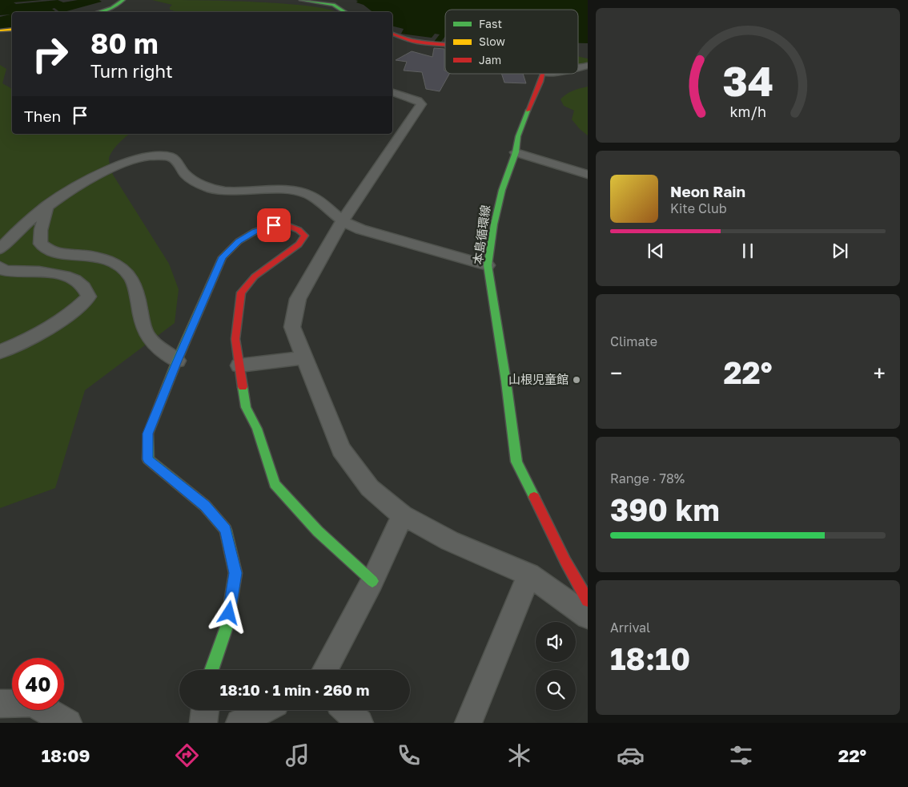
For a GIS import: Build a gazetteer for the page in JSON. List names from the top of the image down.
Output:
{
  "streets": {
    "main road": ["本島循環線"]
  },
  "places": ["山根児童館"],
  "legend": ["Fast", "Slow", "Jam"],
  "page": {
    "turn": ["80 m", "Turn right"],
    "then": "Then",
    "song": ["Neon Rain", "Kite Club"],
    "tile": [
      "Climate",
      ["Range · 78%", "390 km"],
      ["Arrival", "18:10"]
    ],
    "heat": ["−", "22°", "+"],
    "limit": "40",
    "trip": "18:10 · 1 min · 260 m",
    "tabs": ["18:09", "22°"],
    "gauge": ["34", "km/h"]
  }
}
